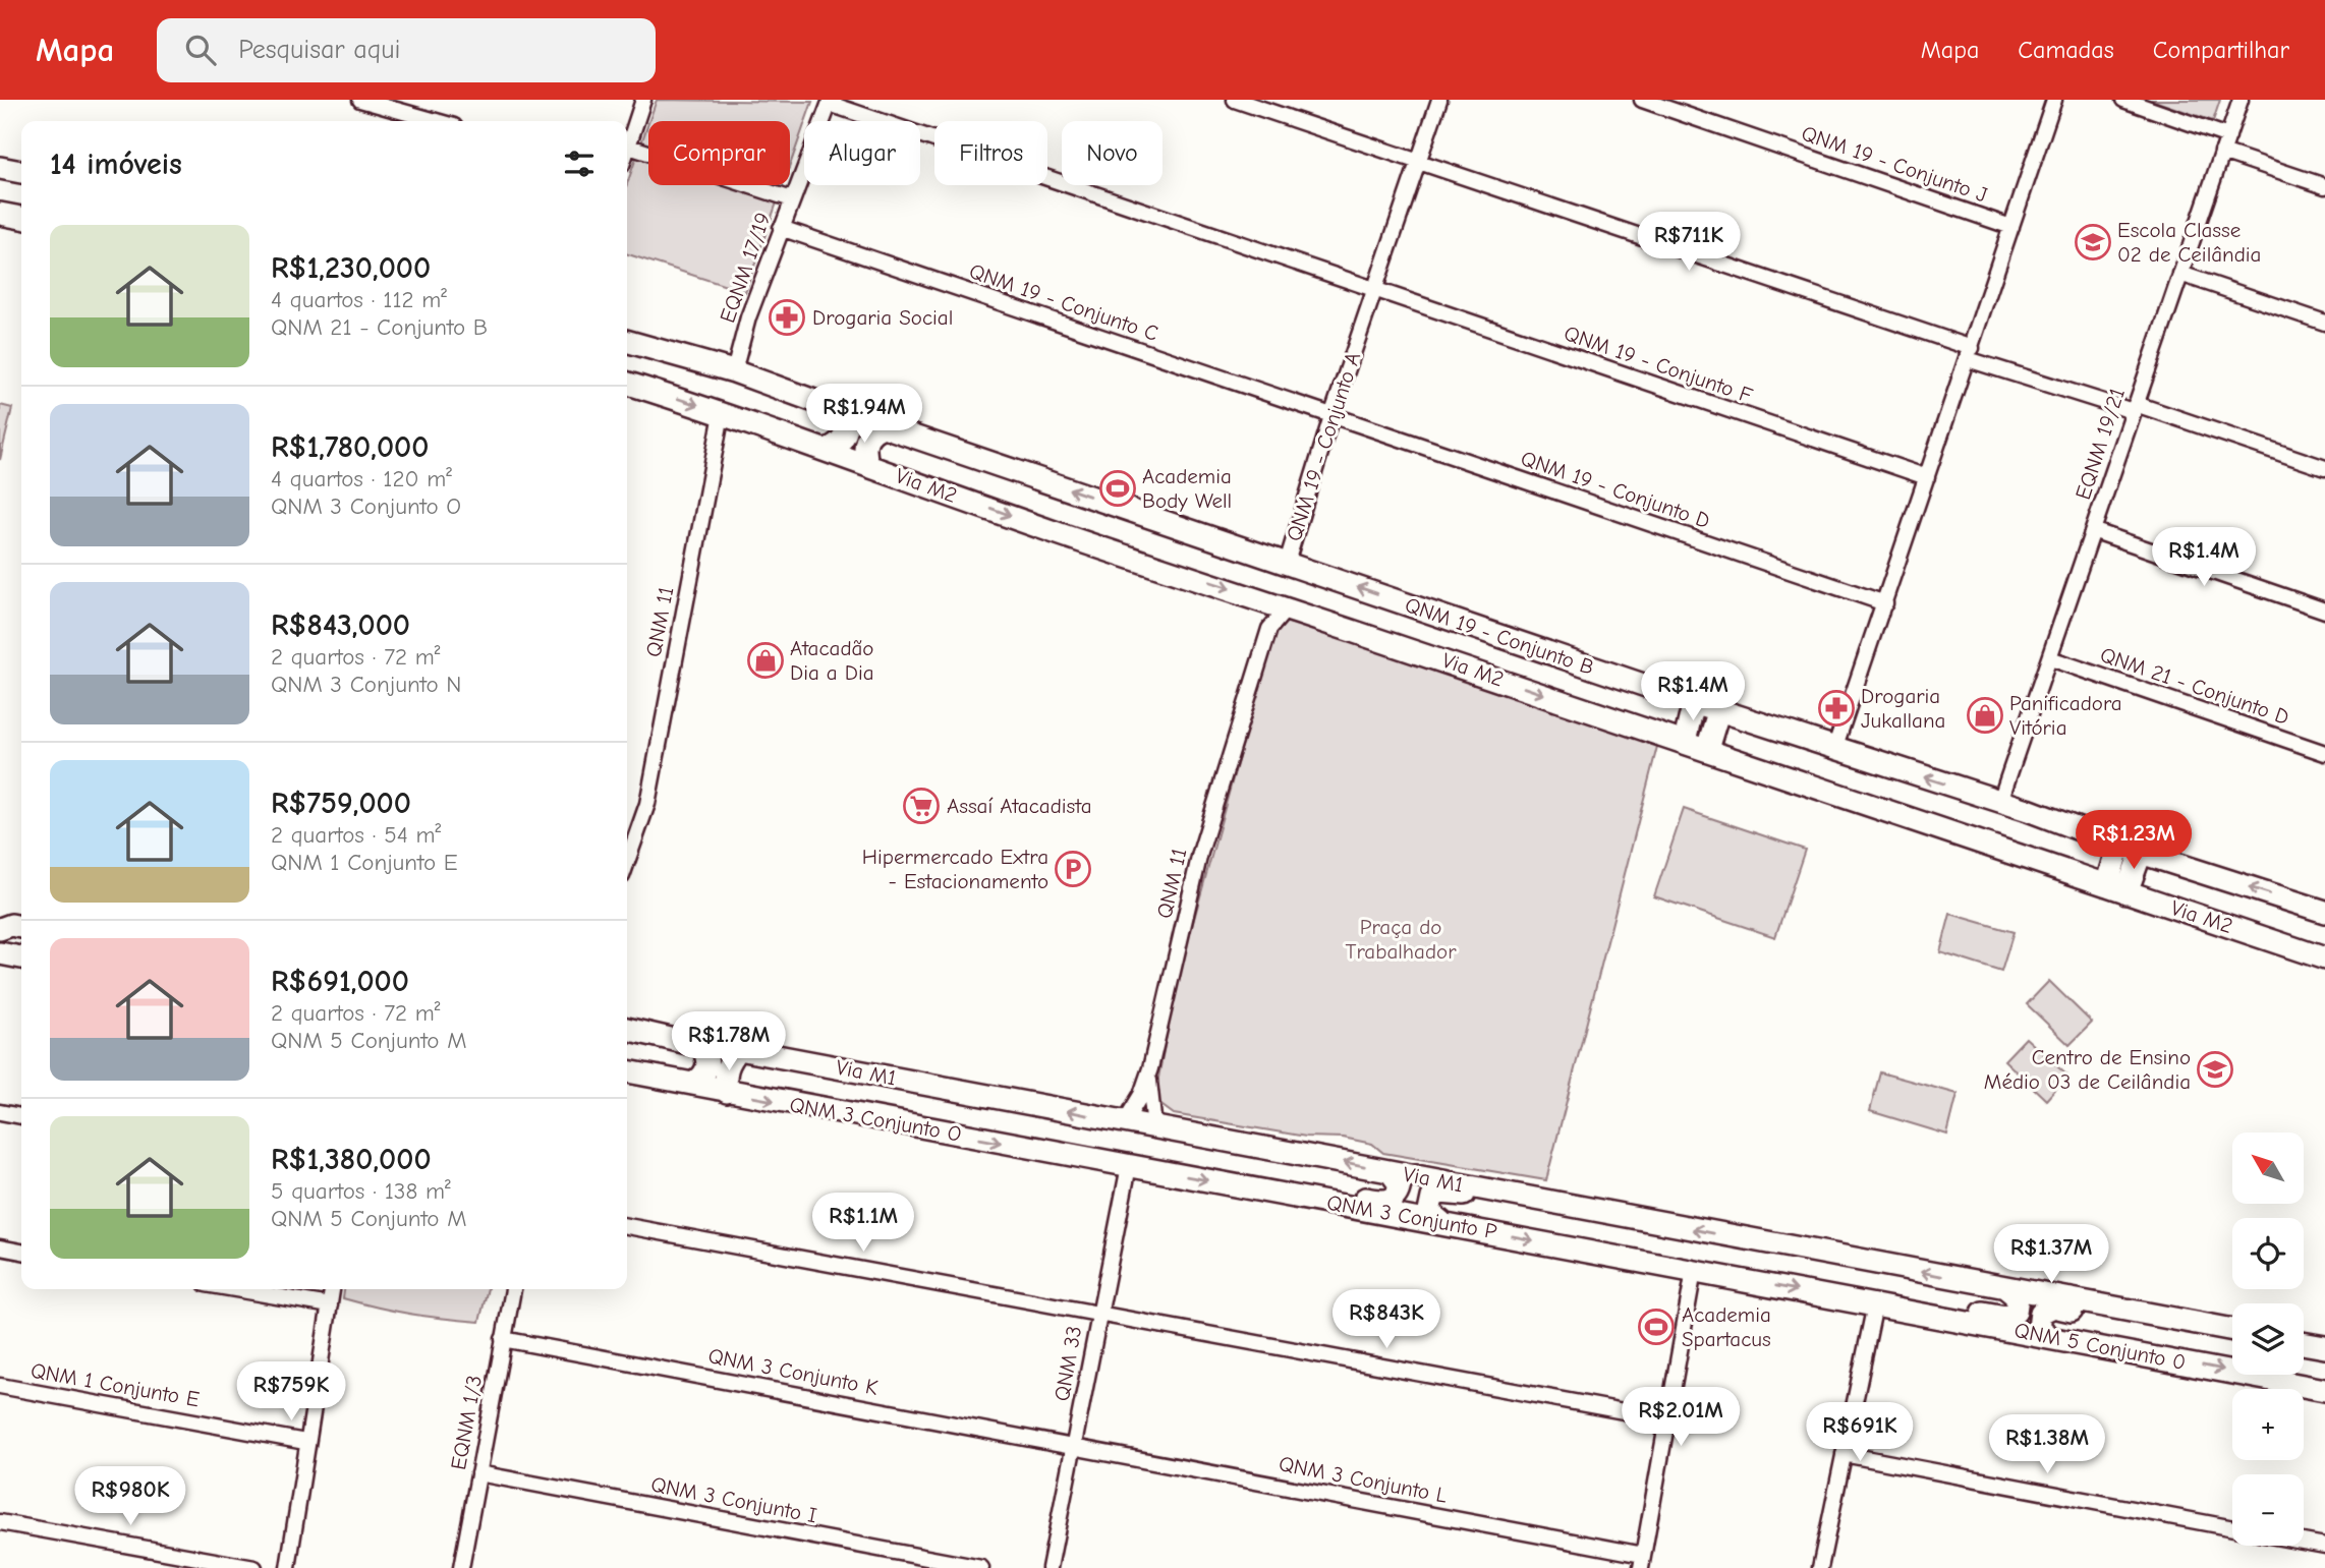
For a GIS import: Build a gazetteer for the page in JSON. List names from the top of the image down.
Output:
{
  "streets": {
    "main road": [
      "QNM 19 - Conjunto A",
      "Via M2",
      "QNM 19 - Conjunto B",
      "Via M1",
      "QNM 3 Conjunto O",
      "QNM 3 Conjunto P",
      "QNM 5 Conjunto 0"
    ],
    "street": [
      "QNM 19 - Conjunto J",
      "EQNM 17/19",
      "QNM 19 - Conjunto C",
      "QNM 19 - Conjunto F",
      "EQNM 19/21",
      "QNM 19 - Conjunto D",
      "QNM 11",
      "QNM 21 - Conjunto D",
      "QNM 33",
      "QNM 3 Conjunto K",
      "QNM 1 Conjunto E",
      "EQNM 1/3",
      "QNM 3 Conjunto L",
      "QNM 3 Conjunto I"
    ]
  },
  "crossings": [
    ["EQNM 17/19", "QNM 19 - Conjunto C"],
    ["EQNM 17/19", "QNM 19 - Conjunto F"],
    ["EQNM 17/19", "QNM 19 - Conjunto A"],
    ["QNM 19 - Conjunto C", "QNM 19 - Conjunto A"],
    ["QNM 19 - Conjunto C", "QNM 19 - Conjunto D"],
    ["QNM 19 - Conjunto F", "QNM 19 - Conjunto A"],
    ["EQNM 19/21", "QNM 21 - Conjunto D"],
    ["QNM 19 - Conjunto A", "QNM 19 - Conjunto D"],
    ["QNM 19 - Conjunto A", "QNM 19 - Conjunto B"],
    ["Via M2", "QNM 11"],
    ["QNM 11", "Via M1"],
    ["QNM 3 Conjunto O", "QNM 3 Conjunto P"],
    ["QNM 3 Conjunto O", "QNM 33"],
    ["QNM 3 Conjunto P", "QNM 33"],
    ["QNM 33", "QNM 3 Conjunto K"],
    ["QNM 33", "QNM 3 Conjunto L"],
    ["QNM 3 Conjunto K", "EQNM 1/3"],
    ["QNM 3 Conjunto K", "QNM 3 Conjunto L"],
    ["EQNM 1/3", "QNM 3 Conjunto I"]
  ],
  "one_way": [
    "QNM 19 - Conjunto A",
    "Via M2",
    "QNM 19 - Conjunto B",
    "Via M1",
    "QNM 3 Conjunto O",
    "QNM 3 Conjunto P",
    "QNM 5 Conjunto 0"
  ],
  "parks": ["Praça do Trabalhador"],
  "places": {
    "school or university": ["Escola Classe 02 de Ceilândia", "Centro de Ensino Médio 03 de Ceilândia"],
    "pharmacy": ["Drogaria Social", "Drogaria Jukallana"],
    "sports": ["Academia Body Well", "Academia Spartacus"],
    "shop": ["Atacadão Dia a Dia", "Panificadora Vitória"],
    "supermarket": ["Assaí Atacadista"],
    "parking": ["Hipermercado Extra - Estacionamento"]
  },
  "north": "top left",
  "page": {
    "header": "Mapa",
    "search": "Pesquisar aqui",
    "nav": ["Mapa", "Camadas", "Compartilhar"],
    "chip": [
      "Comprar",
      "Alugar",
      "Filtros",
      "Novo"
    ],
    "heading": "14 imóveis",
    "list": [
      {
        "name": "R$1,230,000",
        "note": "4 quartos · 112 m² · QNM 21 - Conjunto B"
      },
      {
        "name": "R$1,780,000",
        "note": "4 quartos · 120 m² · QNM 3 Conjunto O"
      },
      {
        "name": "R$843,000",
        "note": "2 quartos · 72 m² · QNM 3 Conjunto N"
      },
      {
        "name": "R$759,000",
        "note": "2 quartos · 54 m² · QNM 1 Conjunto E"
      },
      {
        "name": "R$691,000",
        "note": "2 quartos · 72 m² · QNM 5 Conjunto M"
      },
      {
        "name": "R$1,380,000",
        "note": "5 quartos · 138 m² · QNM 5 Conjunto M"
      }
    ],
    "price": [
      "R$711K",
      "R$1.94M",
      "R$1.4M",
      "R$1.4M",
      "R$1.23M",
      "R$1.78M",
      "R$1.1M",
      "R$1.37M",
      "R$843K",
      "R$759K",
      "R$2.01M",
      "R$691K",
      "R$1.38M",
      "R$980K"
    ],
    "map_buttons": ["+", "−"]
  }
}
